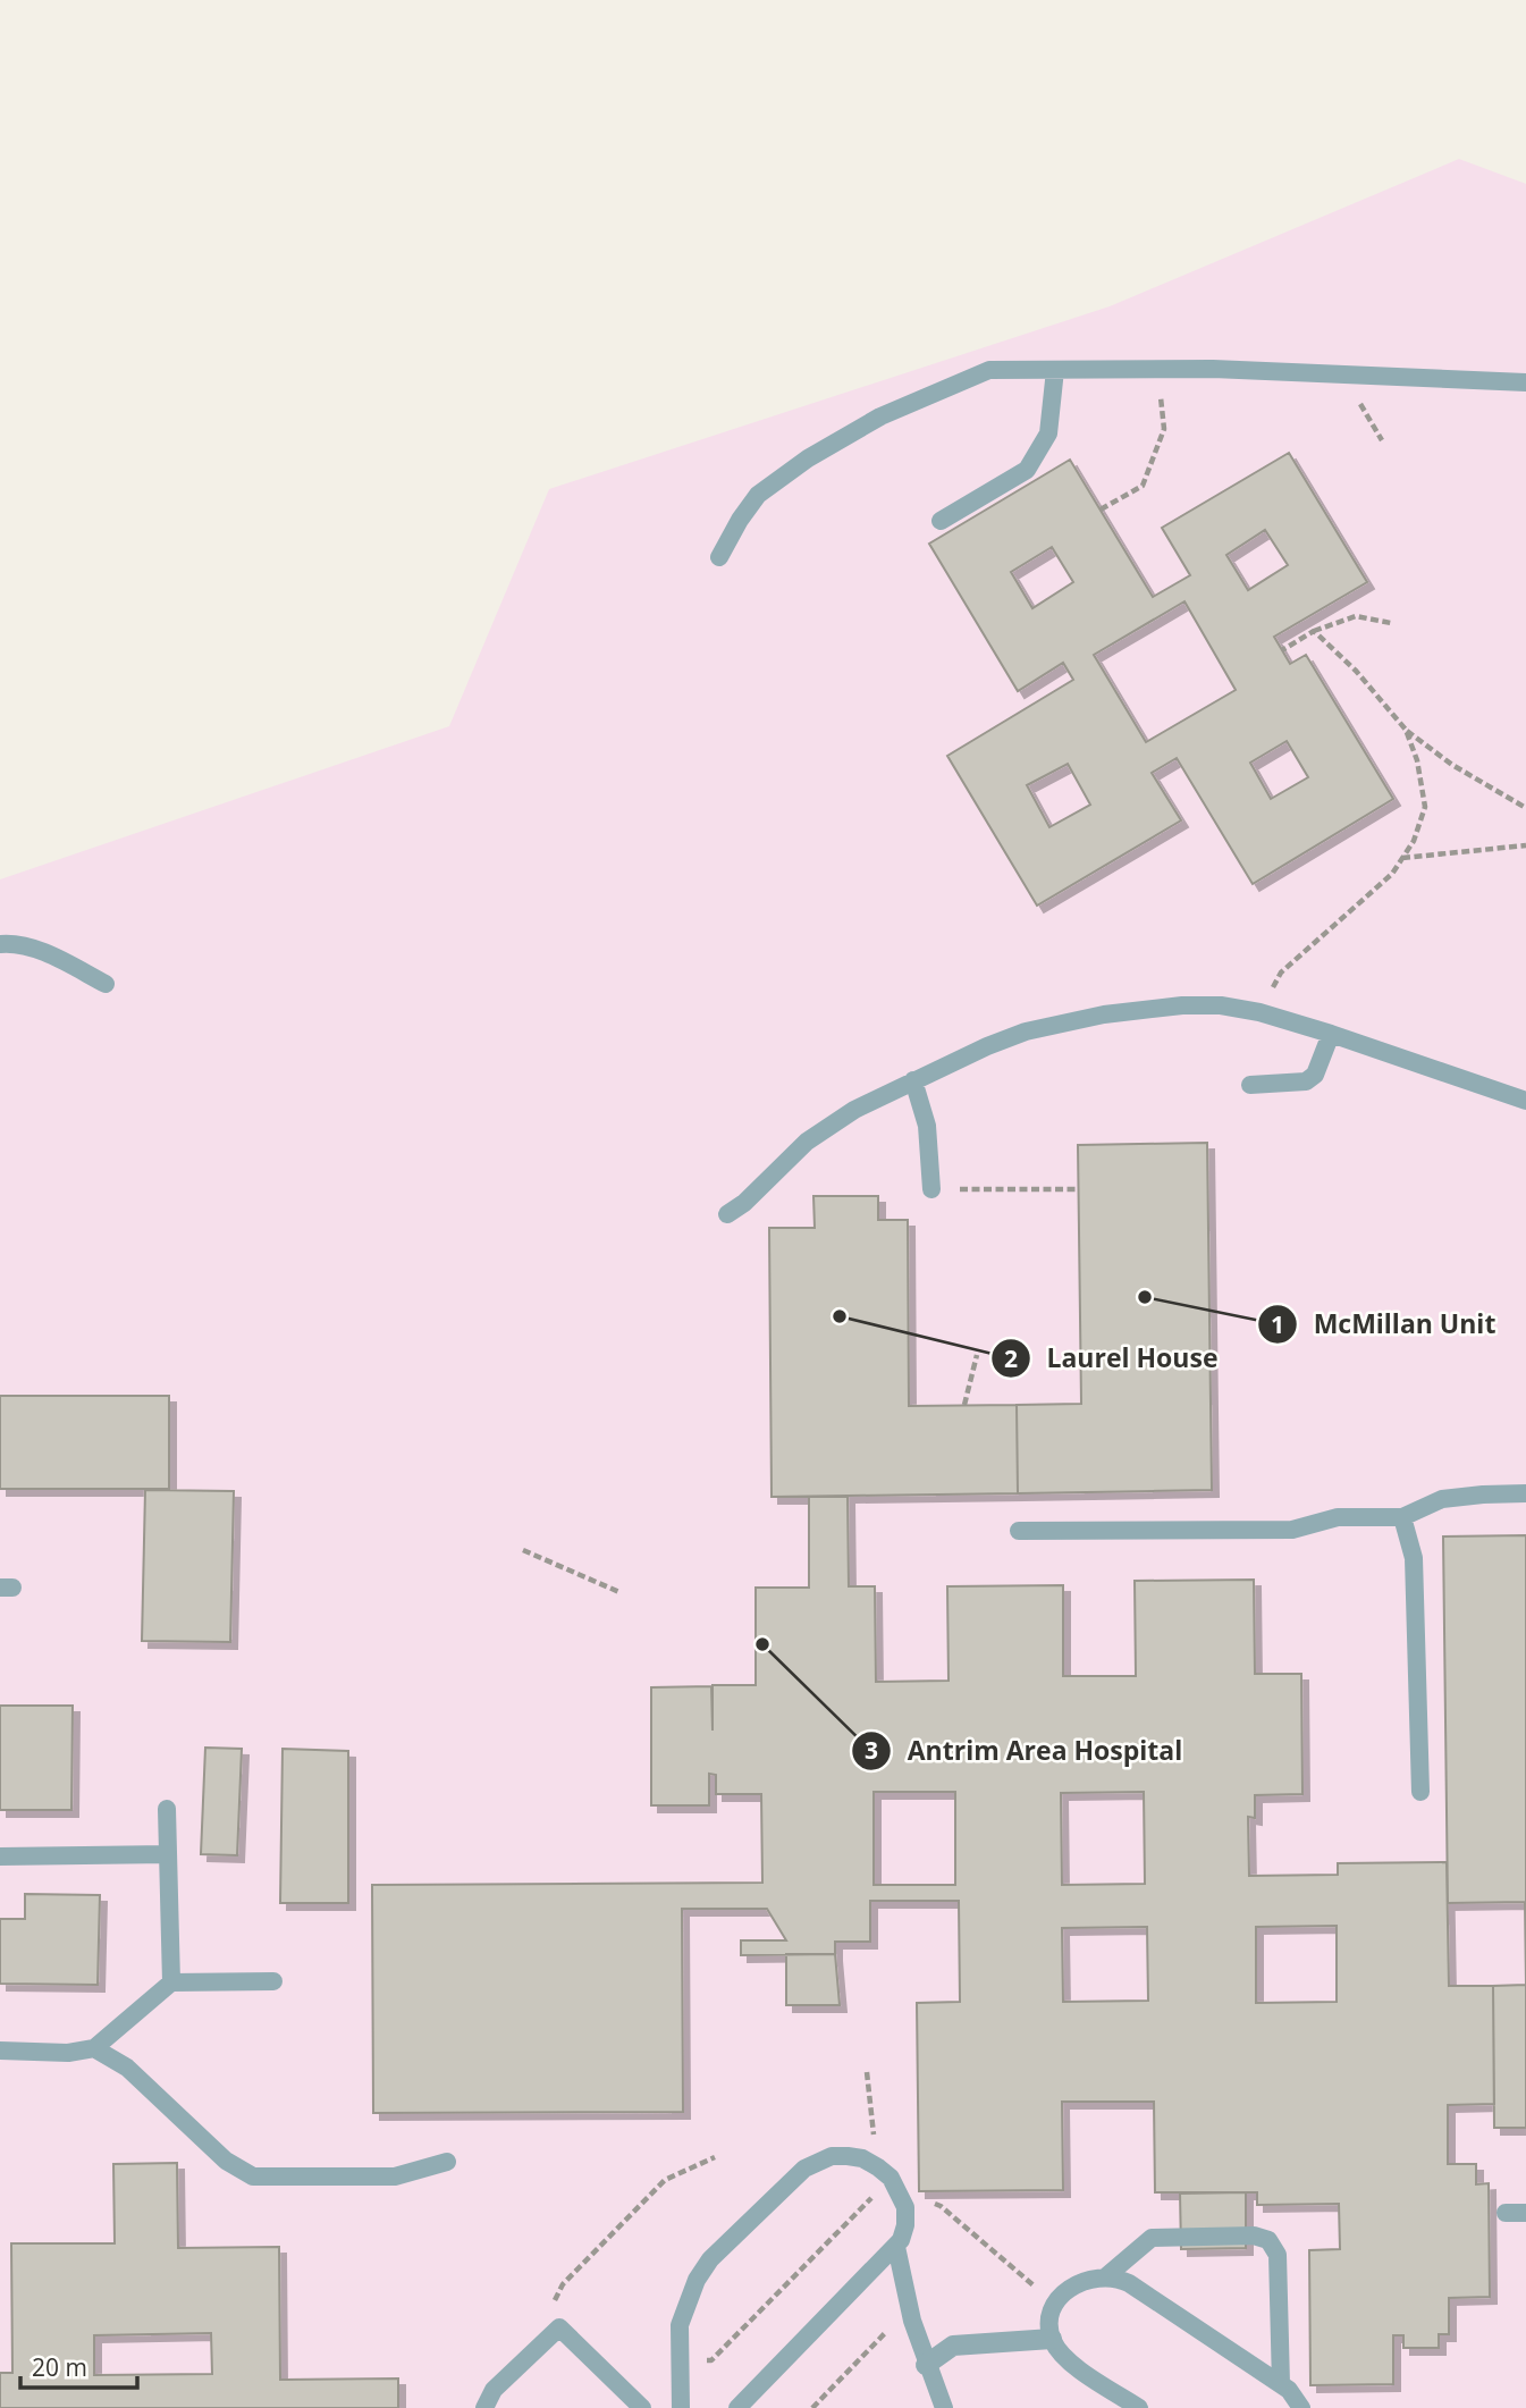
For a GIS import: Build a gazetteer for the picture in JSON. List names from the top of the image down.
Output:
{
  "places": ["McMillan Unit", "Laurel House", "Antrim Area Hospital"],
  "scale_bar": "20 m"
}
